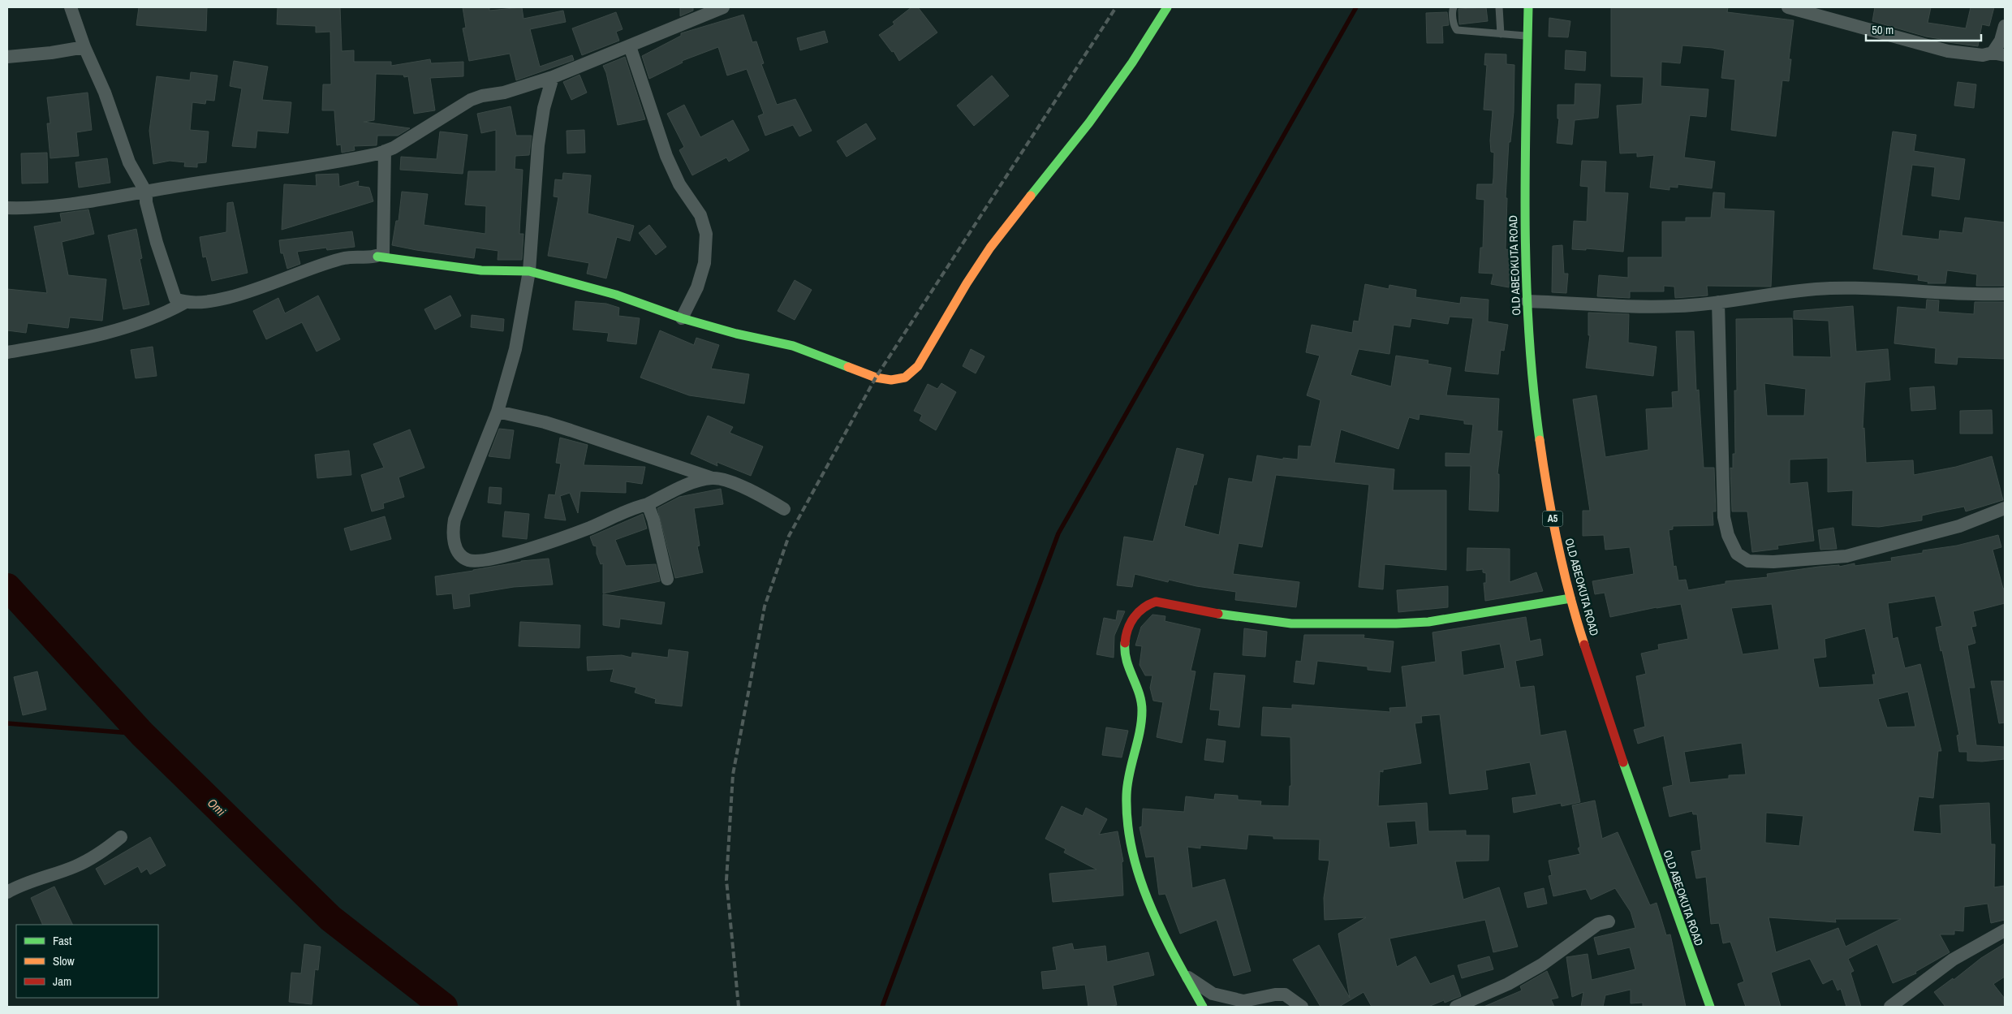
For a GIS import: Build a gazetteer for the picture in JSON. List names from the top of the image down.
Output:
{
  "streets": {
    "main road": ["OLD ABEOKUTA ROAD", "A5"]
  },
  "water": ["Omi"],
  "legend": ["Fast", "Slow", "Jam"],
  "scale_bar": "50 m"
}
